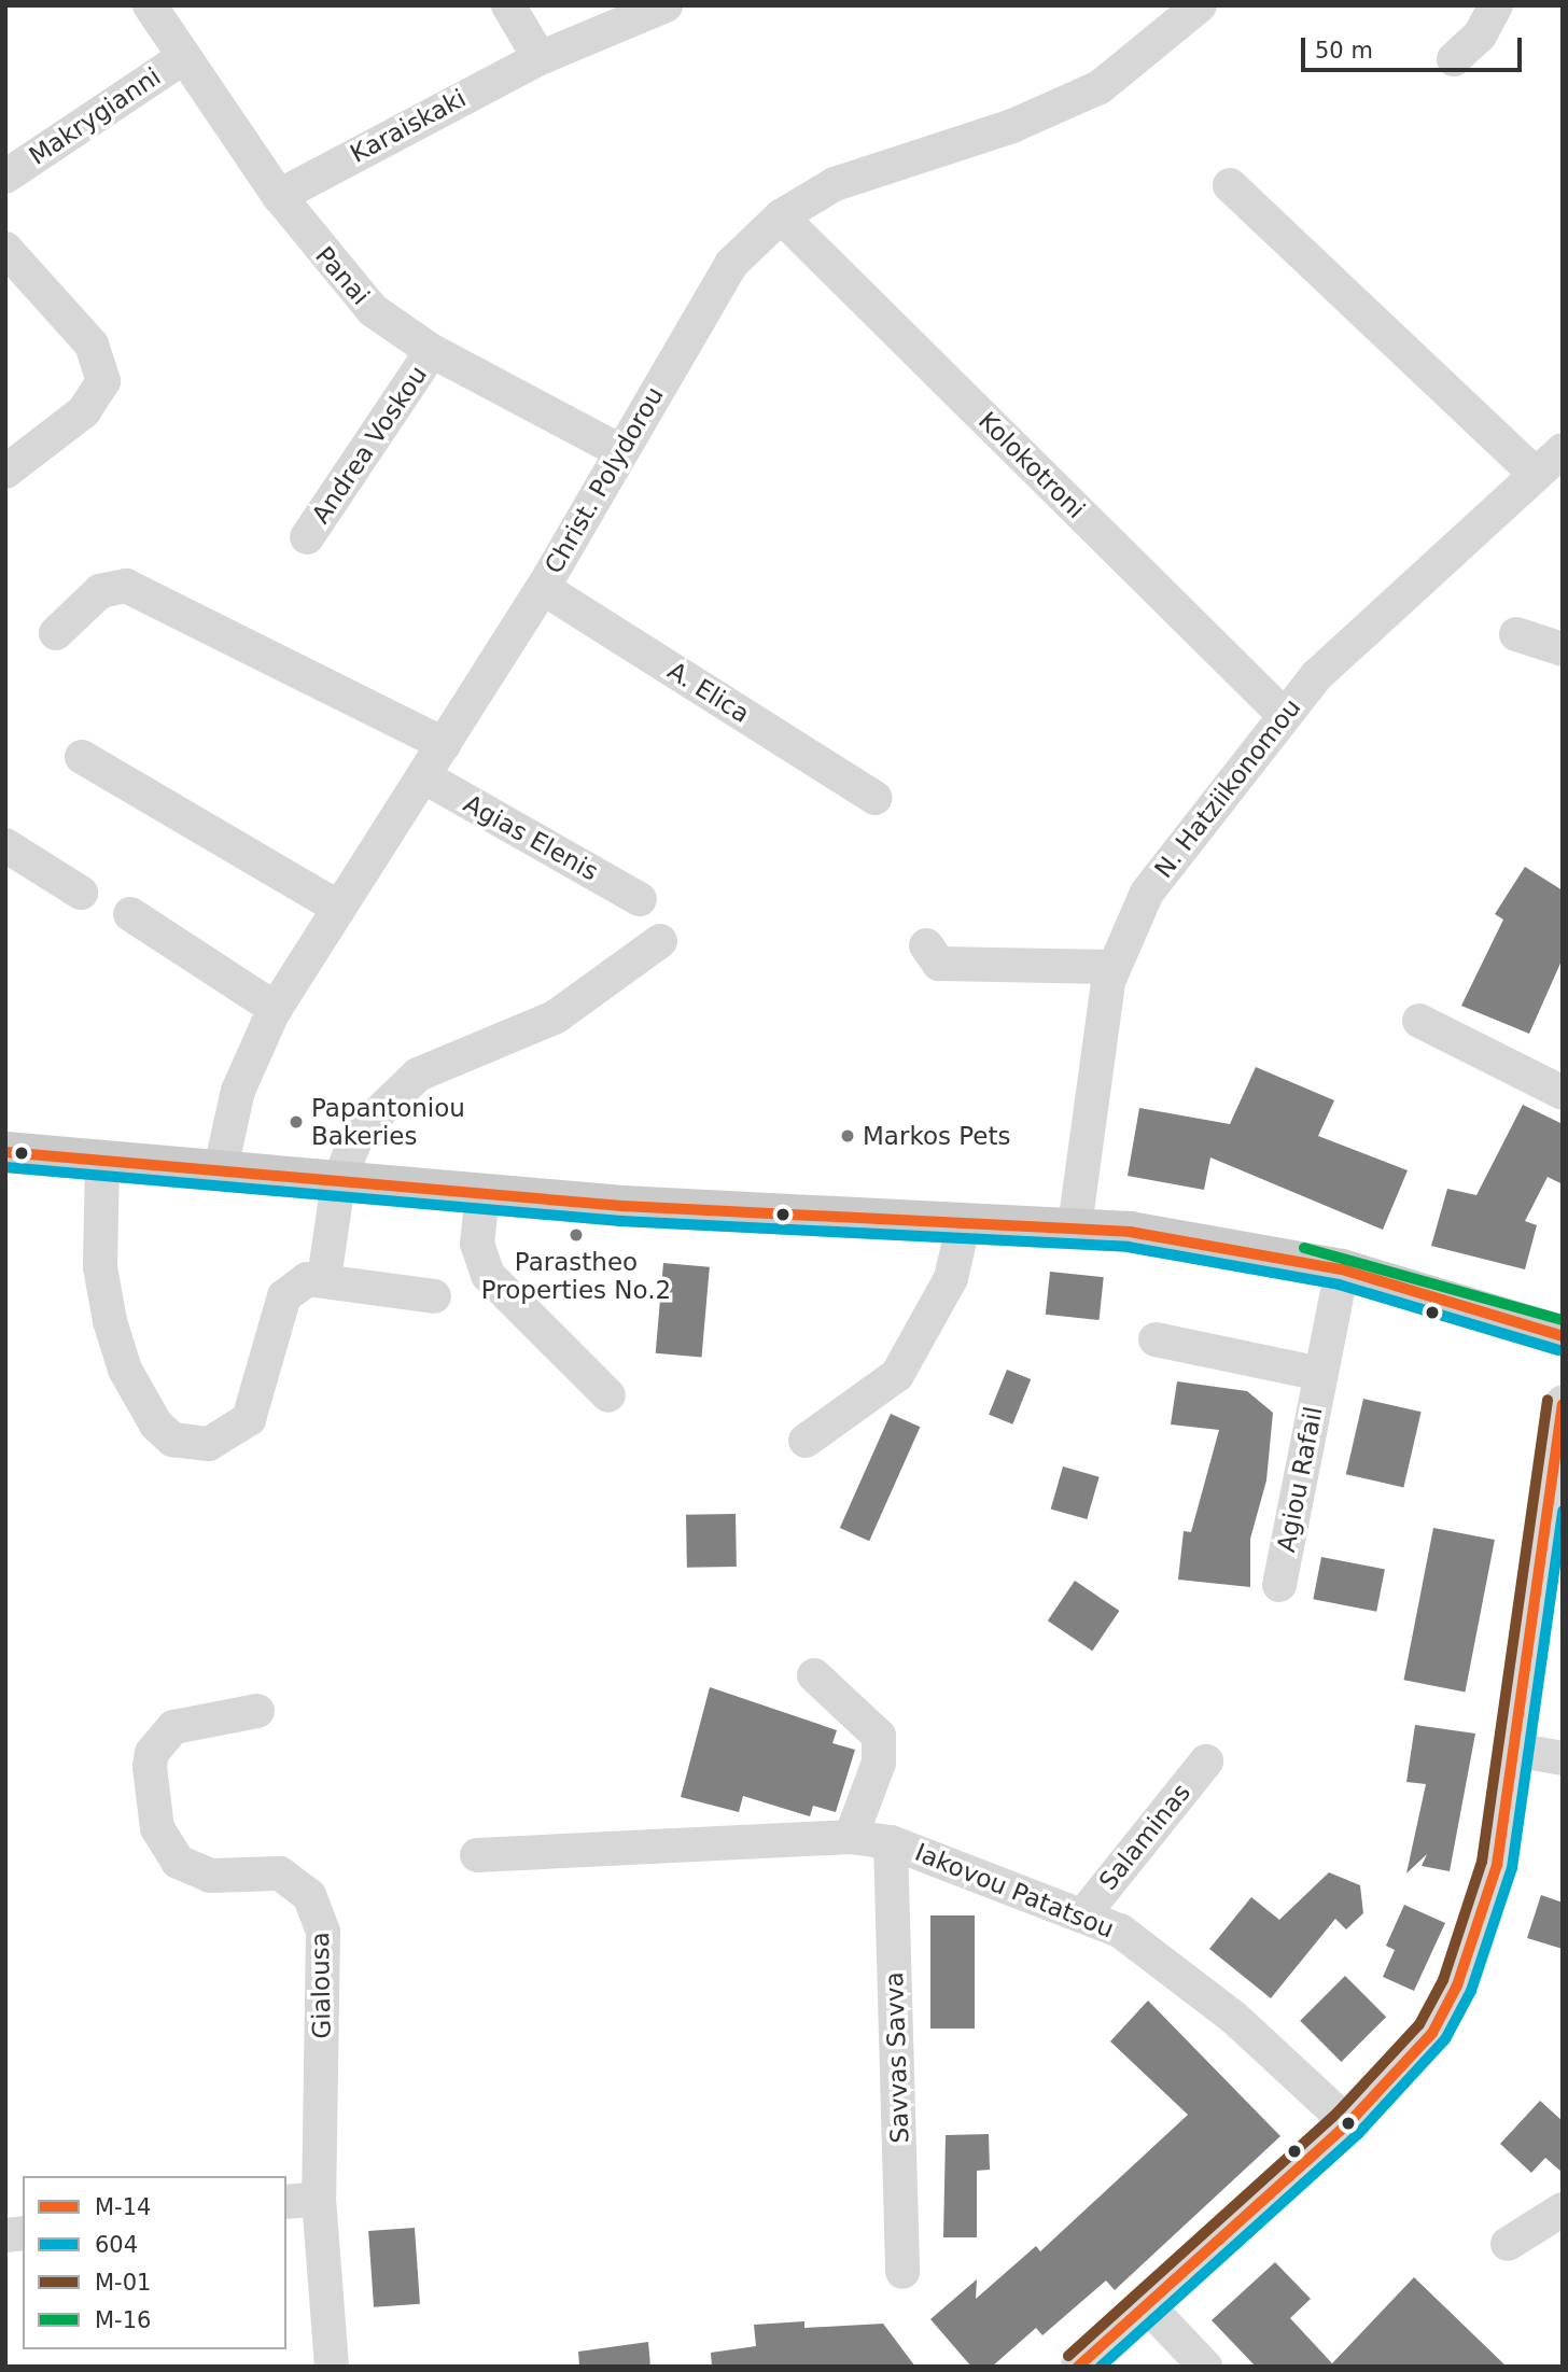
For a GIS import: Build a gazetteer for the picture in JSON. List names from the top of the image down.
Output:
{
  "streets": {
    "street": [
      "Makrygianni",
      "Karaiskaki",
      "Panai",
      "Andrea Voskou",
      "Kolokotroni",
      "Christ. Polydorou",
      "A. Elica",
      "N. Hatziikonomou",
      "Agias Elenis",
      "Agiou Rafail",
      "Salaminas",
      "Iakovou Patatsou",
      "Gialousa",
      "Savvas Savva"
    ]
  },
  "crossings": [
    ["Makrygianni", "Panai"],
    ["Karaiskaki", "Panai"],
    ["Panai", "Andrea Voskou"],
    ["Panai", "Christ. Polydorou"],
    ["Kolokotroni", "Christ. Polydorou"],
    ["Kolokotroni", "N. Hatziikonomou"],
    ["Christ. Polydorou", "A. Elica"],
    ["Christ. Polydorou", "Agias Elenis"],
    ["Salaminas", "Iakovou Patatsou"],
    ["Iakovou Patatsou", "Savvas Savva"]
  ],
  "places": ["Papantoniou Bakeries", "Markos Pets", "Parastheo Properties No.2"],
  "lines": [
    "transit line M-14",
    "transit line 604",
    "transit line M-16",
    "transit line M-01"
  ],
  "legend": [
    "M-14",
    "604",
    "M-01",
    "M-16"
  ],
  "scale_bar": "50 m"
}
